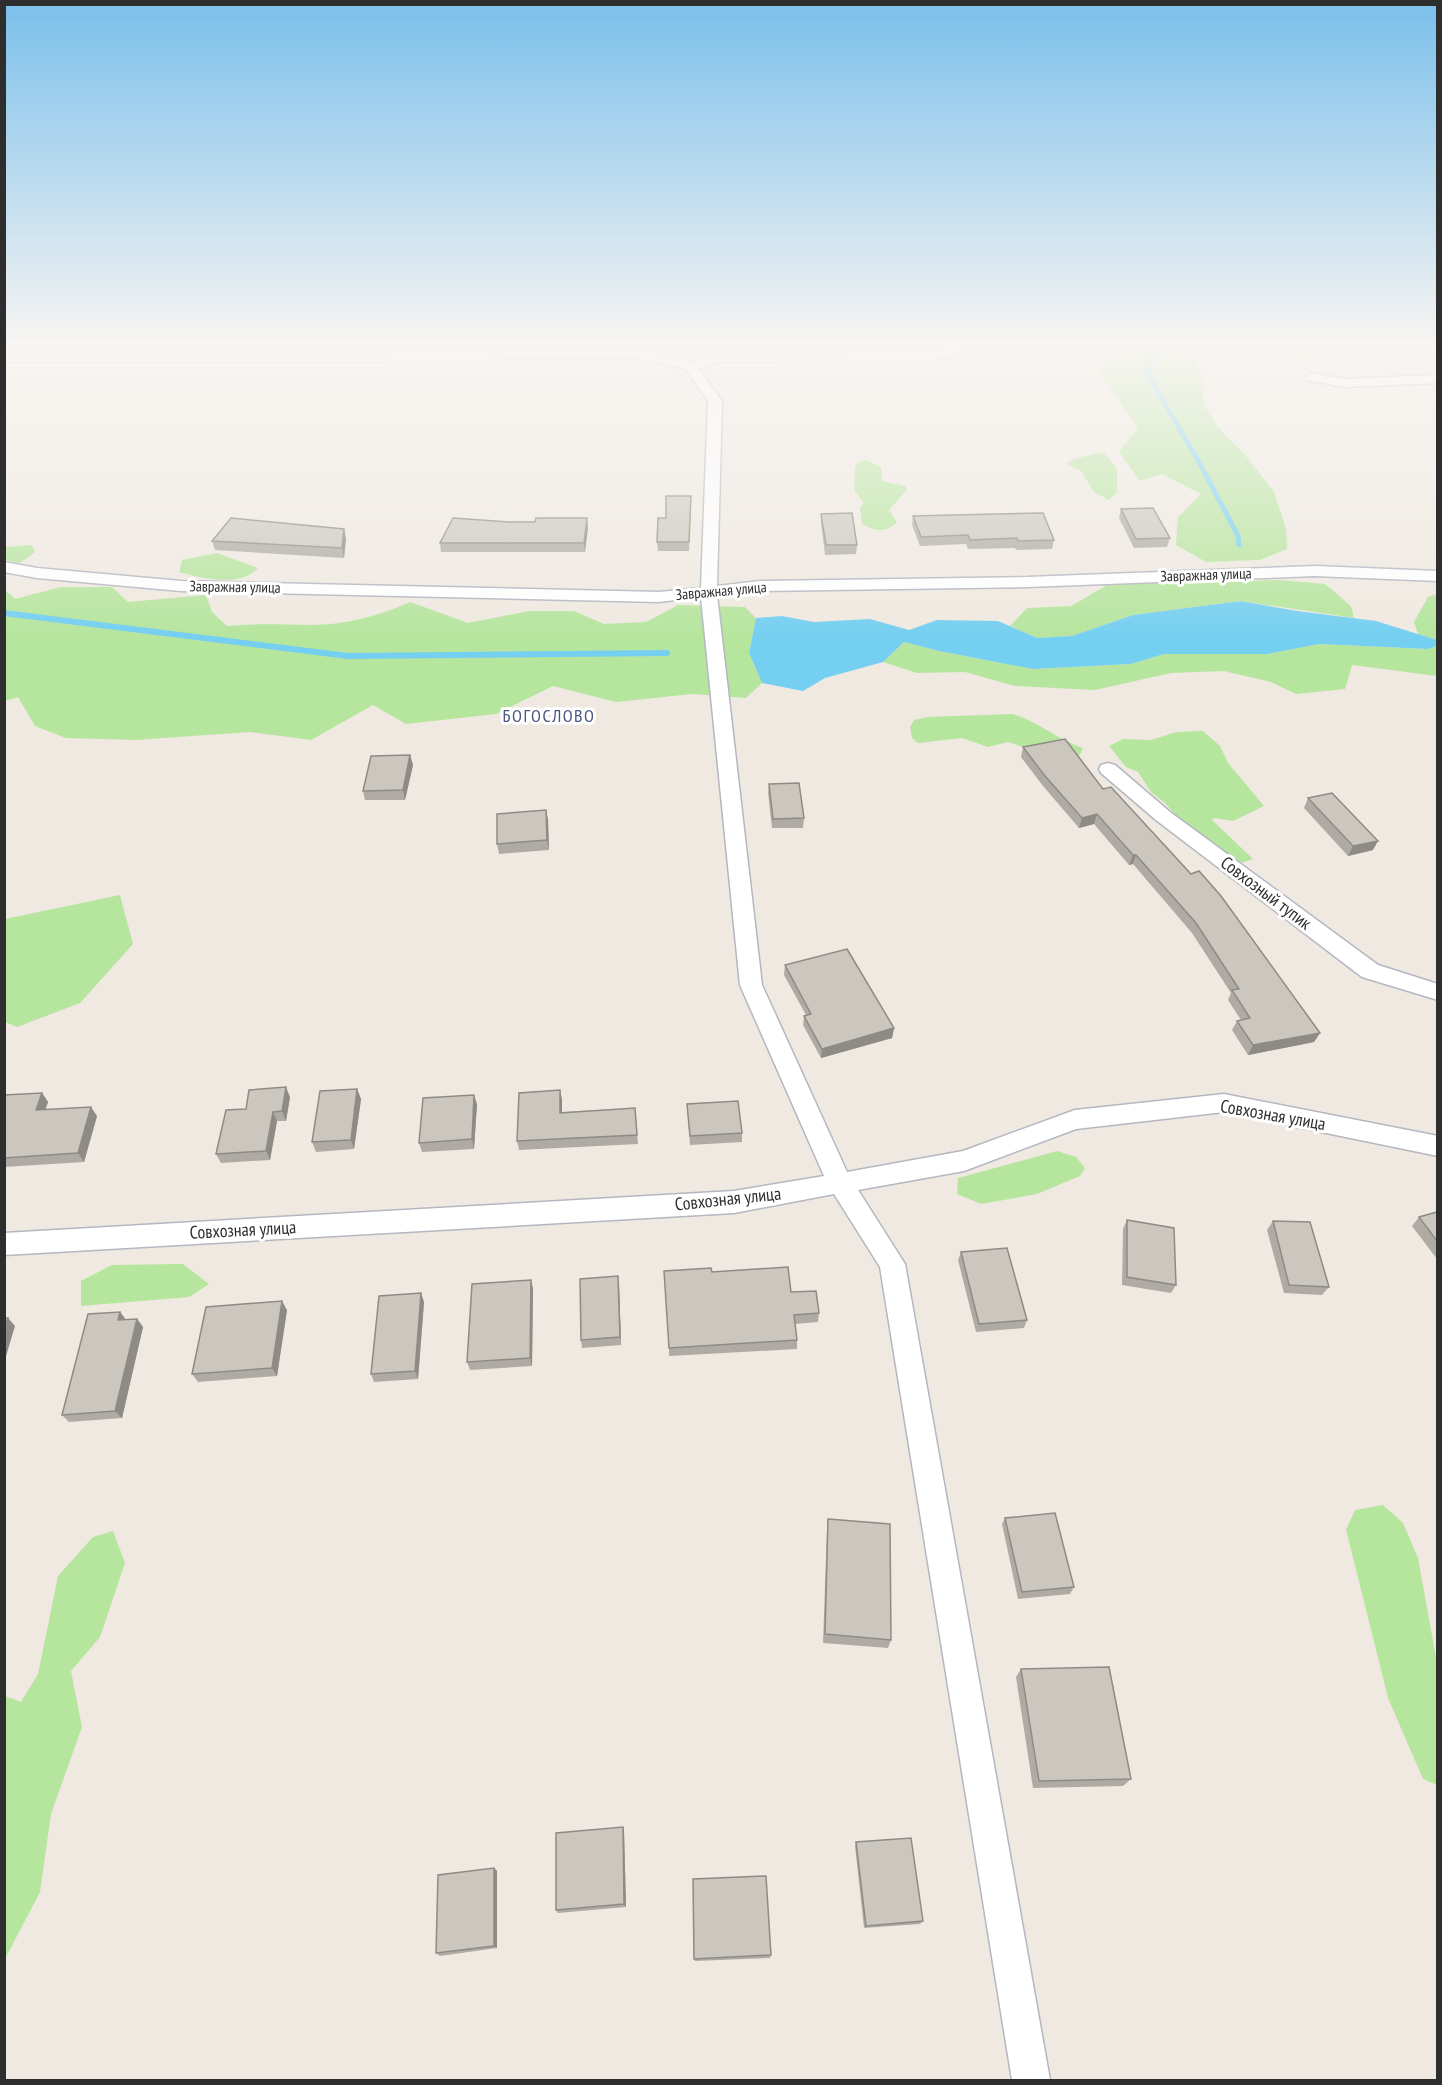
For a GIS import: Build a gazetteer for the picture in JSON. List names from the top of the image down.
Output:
{
  "streets": {
    "street": ["Завражная улица", "Совхозный тупик", "Совхозная улица"]
  },
  "districts": ["БОГОСЛОВО"]
}
